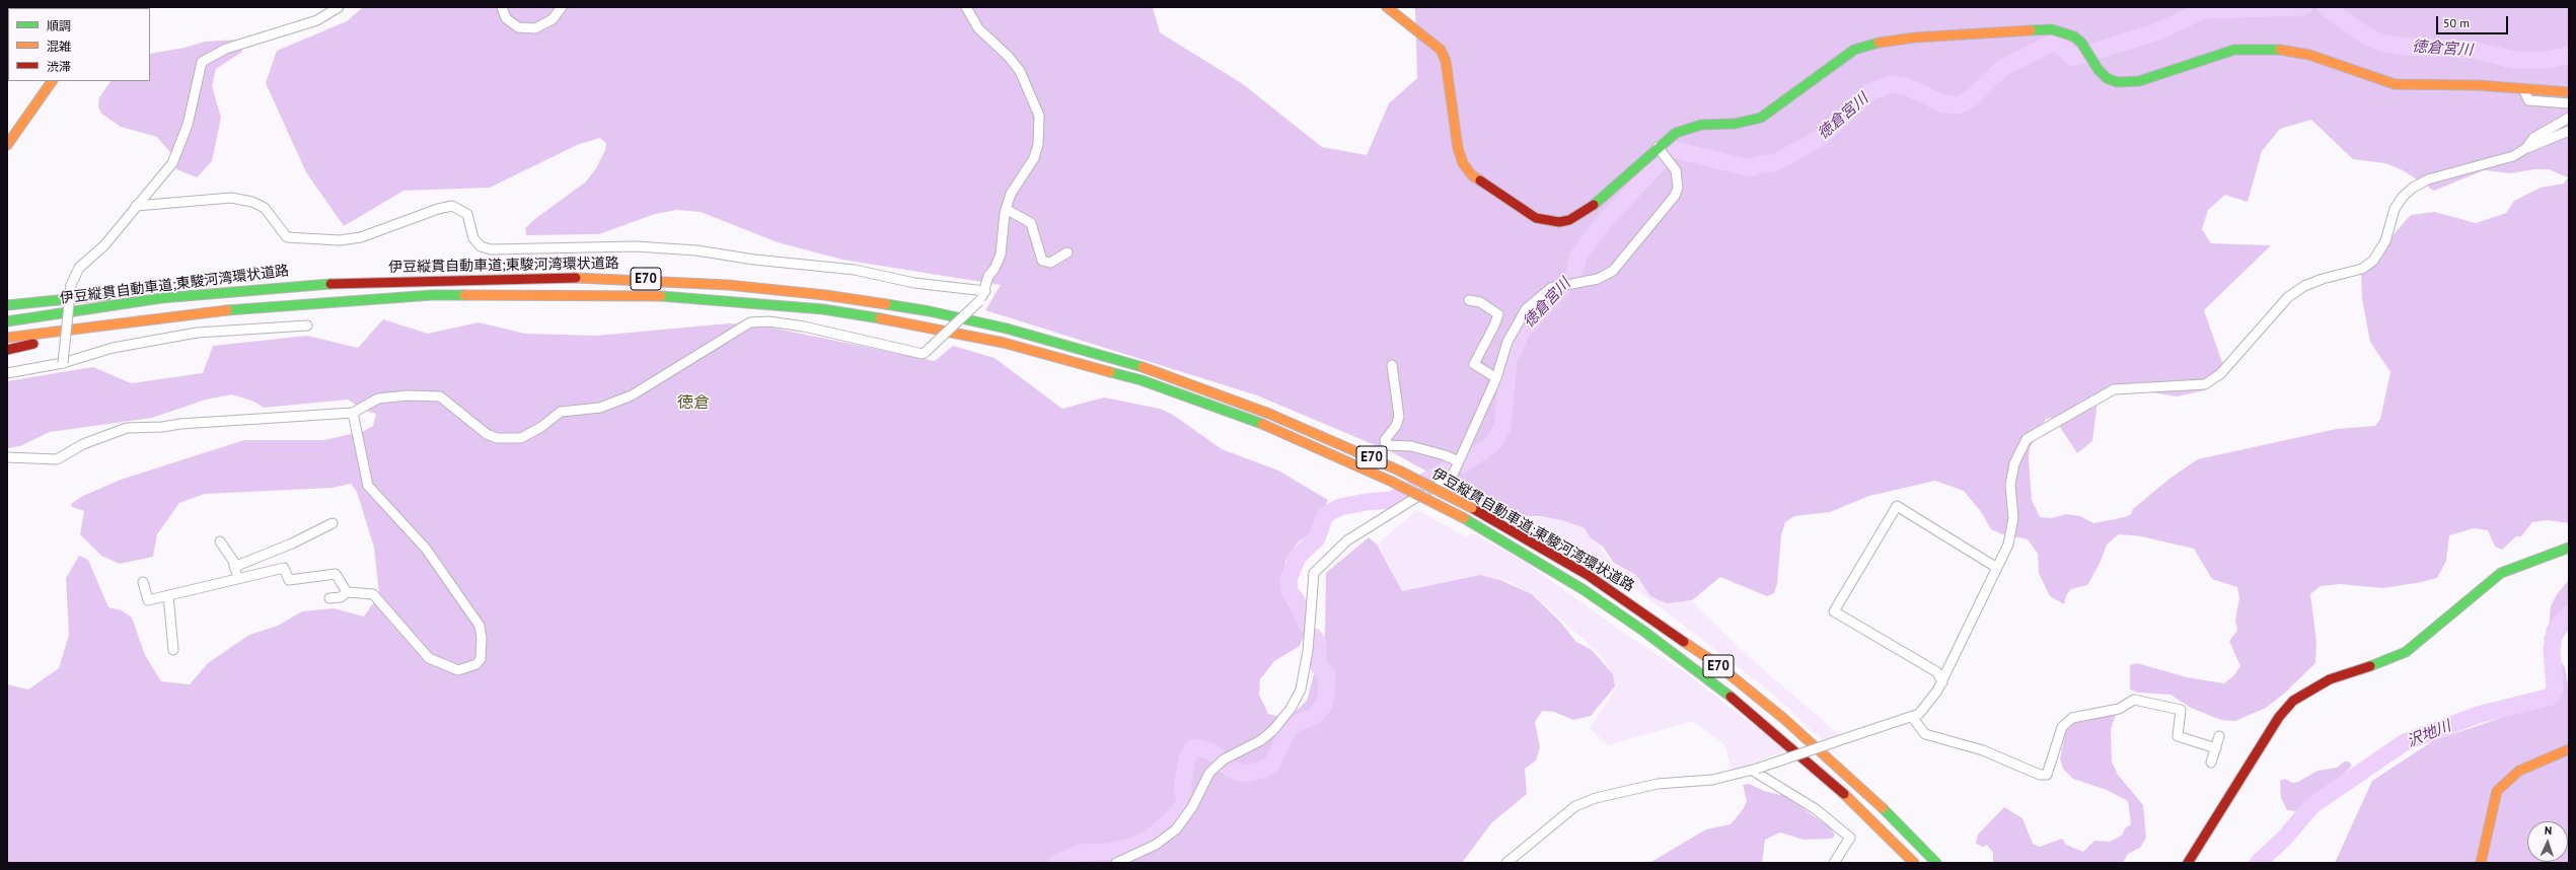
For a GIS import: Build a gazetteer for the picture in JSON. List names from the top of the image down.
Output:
{
  "streets": {
    "main road": ["伊豆縦貫自動車道;東駿河湾環状道路", "E70"]
  },
  "districts": ["徳倉"],
  "water": ["徳倉宮川", "沢地川"],
  "legend": ["順調", "混雑", "渋滞"],
  "scale_bar": "50 m",
  "north": "top"
}
